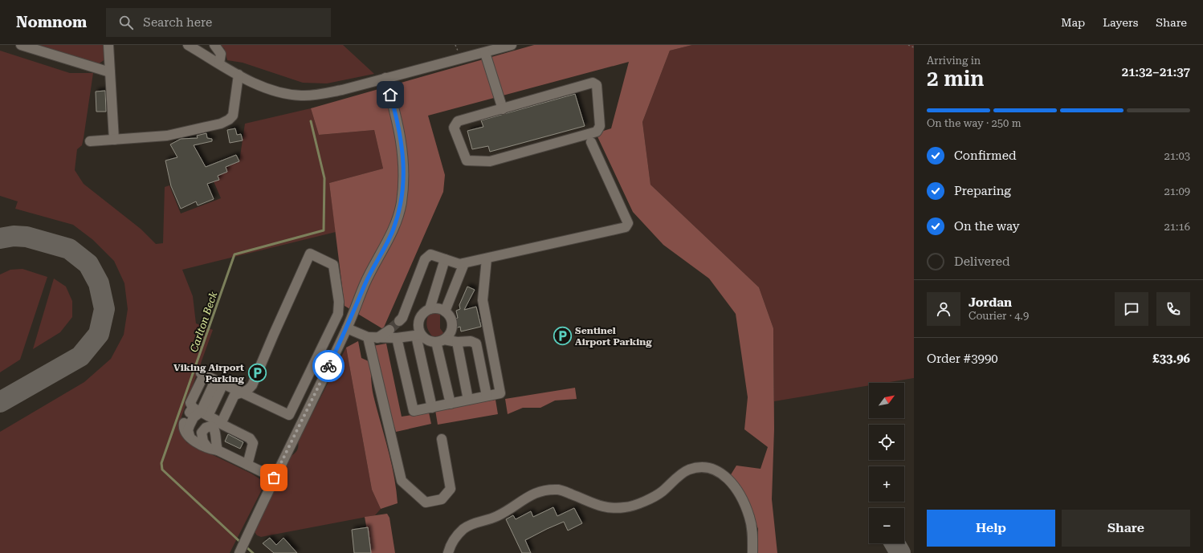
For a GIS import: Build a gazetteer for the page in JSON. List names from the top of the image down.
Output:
{
  "water": ["Carlton Beck"],
  "places": {
    "parking": ["Sentinel Airport Parking", "Viking Airport Parking"]
  },
  "north": "top right",
  "page": {
    "header": "Nomnom",
    "search": "Search here",
    "nav": ["Map", "Layers", "Share"],
    "heading": ["2 min", "Arriving in", "21:32–21:37"],
    "panel": [
      "Jordan",
      "Courier · 4.9",
      "Order #3990",
      "£33.96"
    ],
    "bar": "On the way · 250 m",
    "list": [
      ["Confirmed", "21:03"],
      ["Preparing", "21:09"],
      ["On the way", "21:16"],
      "Delivered"
    ],
    "map_buttons": ["+", "−"],
    "buttons": ["Help", "Share"]
  }
}
